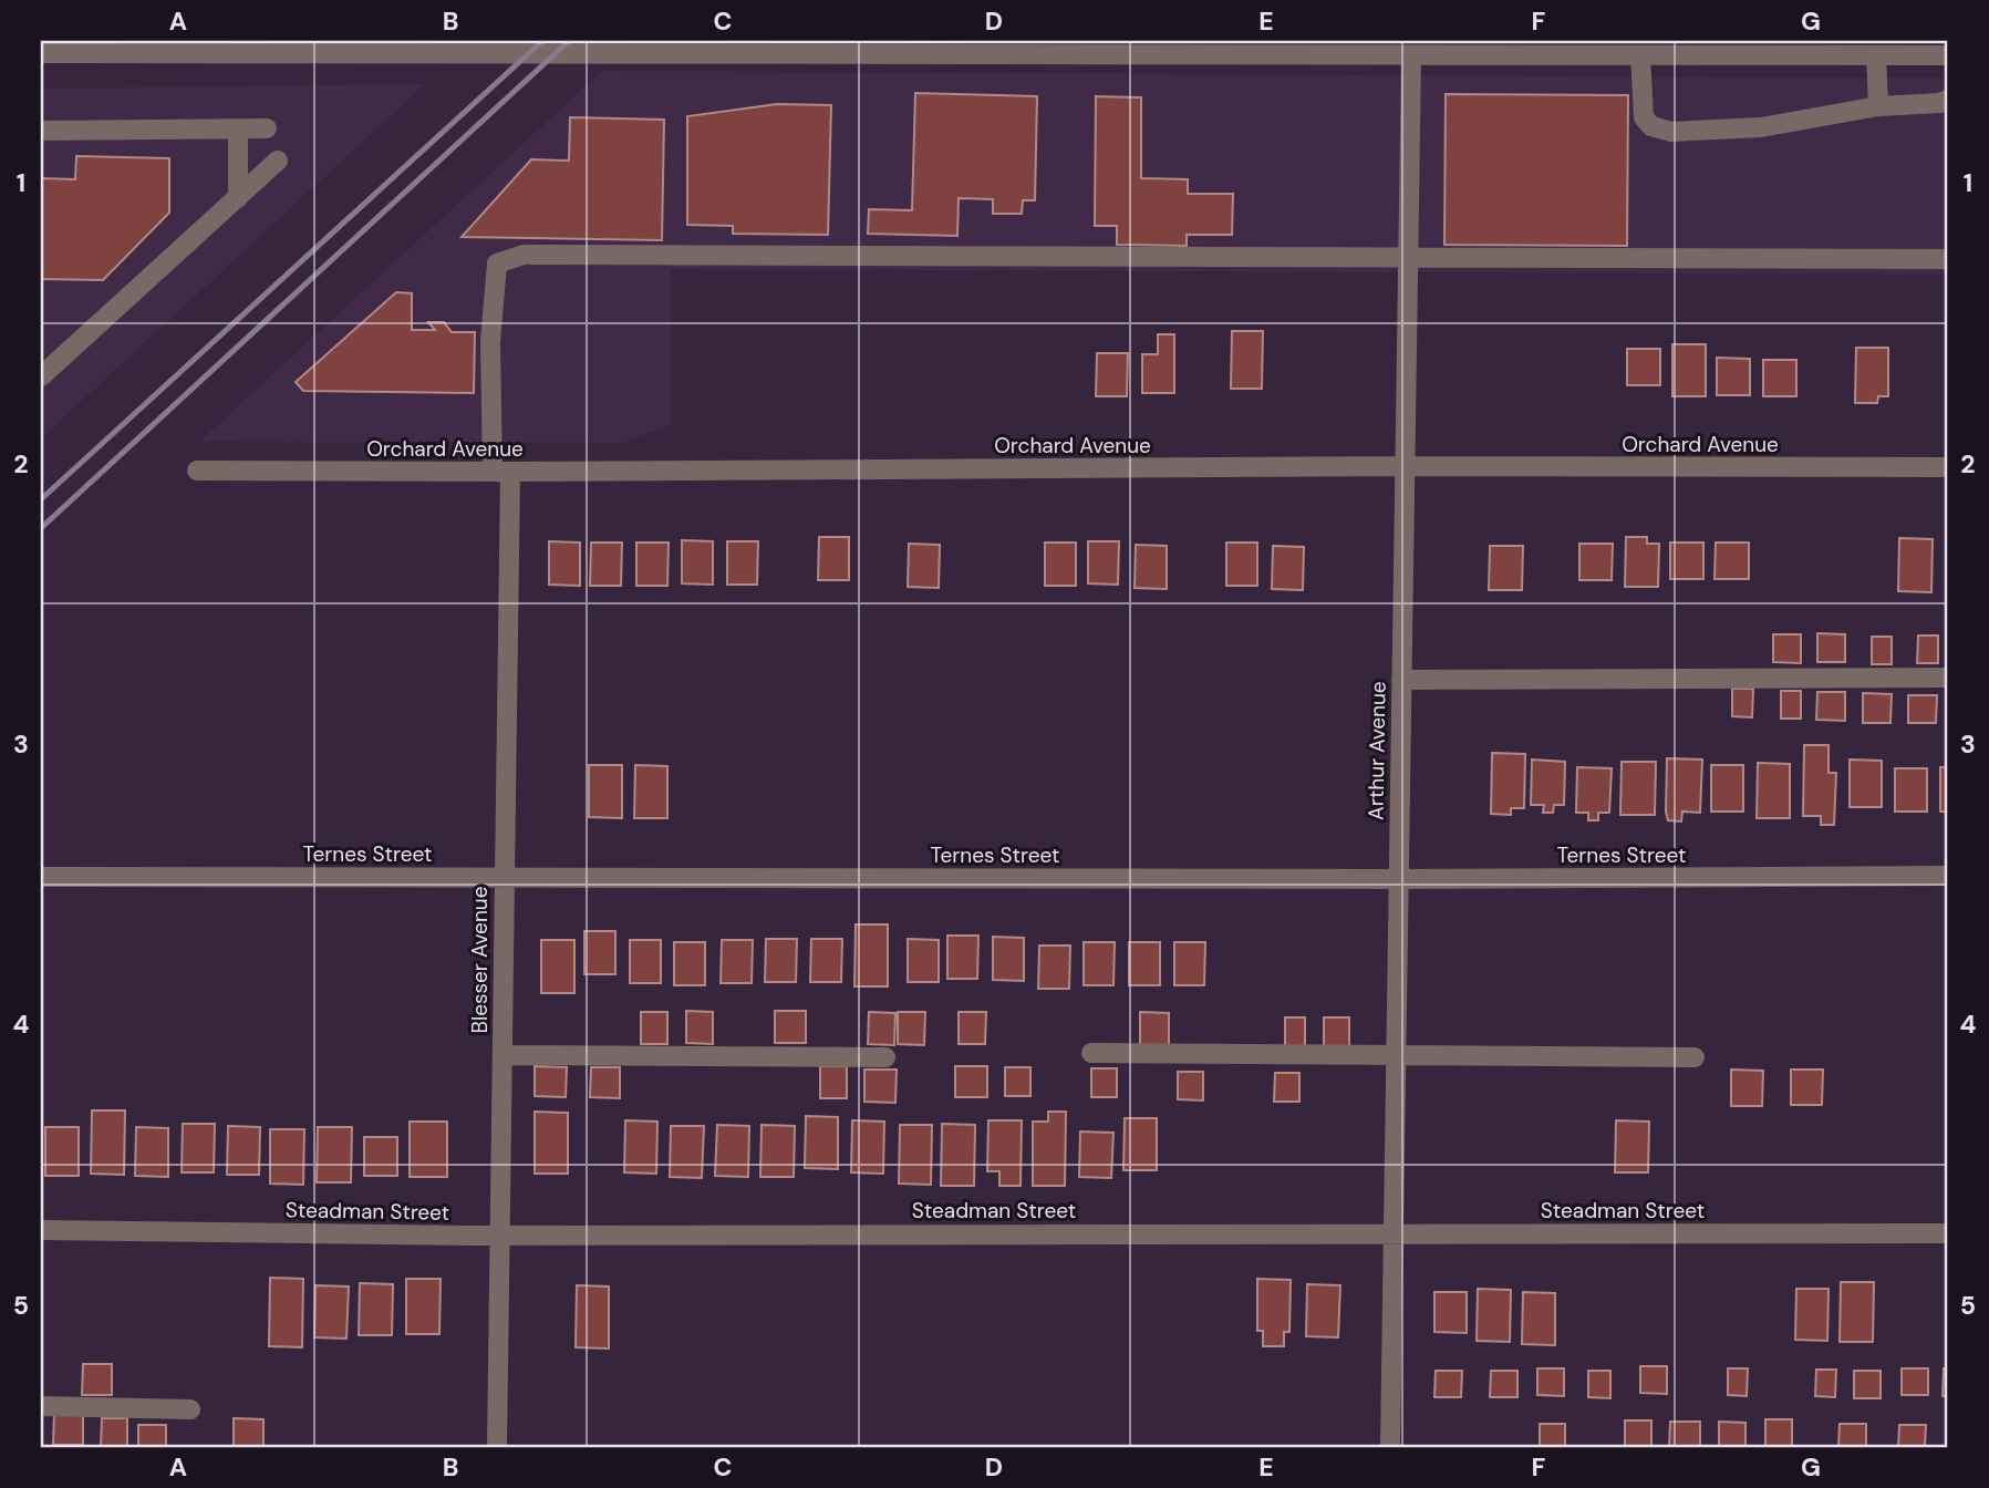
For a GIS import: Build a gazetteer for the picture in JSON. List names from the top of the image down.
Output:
{
  "streets": {
    "street": [
      "Orchard Avenue",
      "Arthur Avenue",
      "Ternes Street",
      "Blesser Avenue",
      "Steadman Street"
    ]
  },
  "crossings": [
    ["Orchard Avenue", "Arthur Avenue"],
    ["Orchard Avenue", "Blesser Avenue"],
    ["Arthur Avenue", "Ternes Street"],
    ["Arthur Avenue", "Blesser Avenue"],
    ["Arthur Avenue", "Steadman Street"],
    ["Ternes Street", "Blesser Avenue"],
    ["Blesser Avenue", "Steadman Street"]
  ],
  "grid": {
    "columns": [
      "A",
      "B",
      "C",
      "D",
      "E",
      "F",
      "G"
    ],
    "rows": [
      "1",
      "2",
      "3",
      "4",
      "5"
    ]
  }
}
